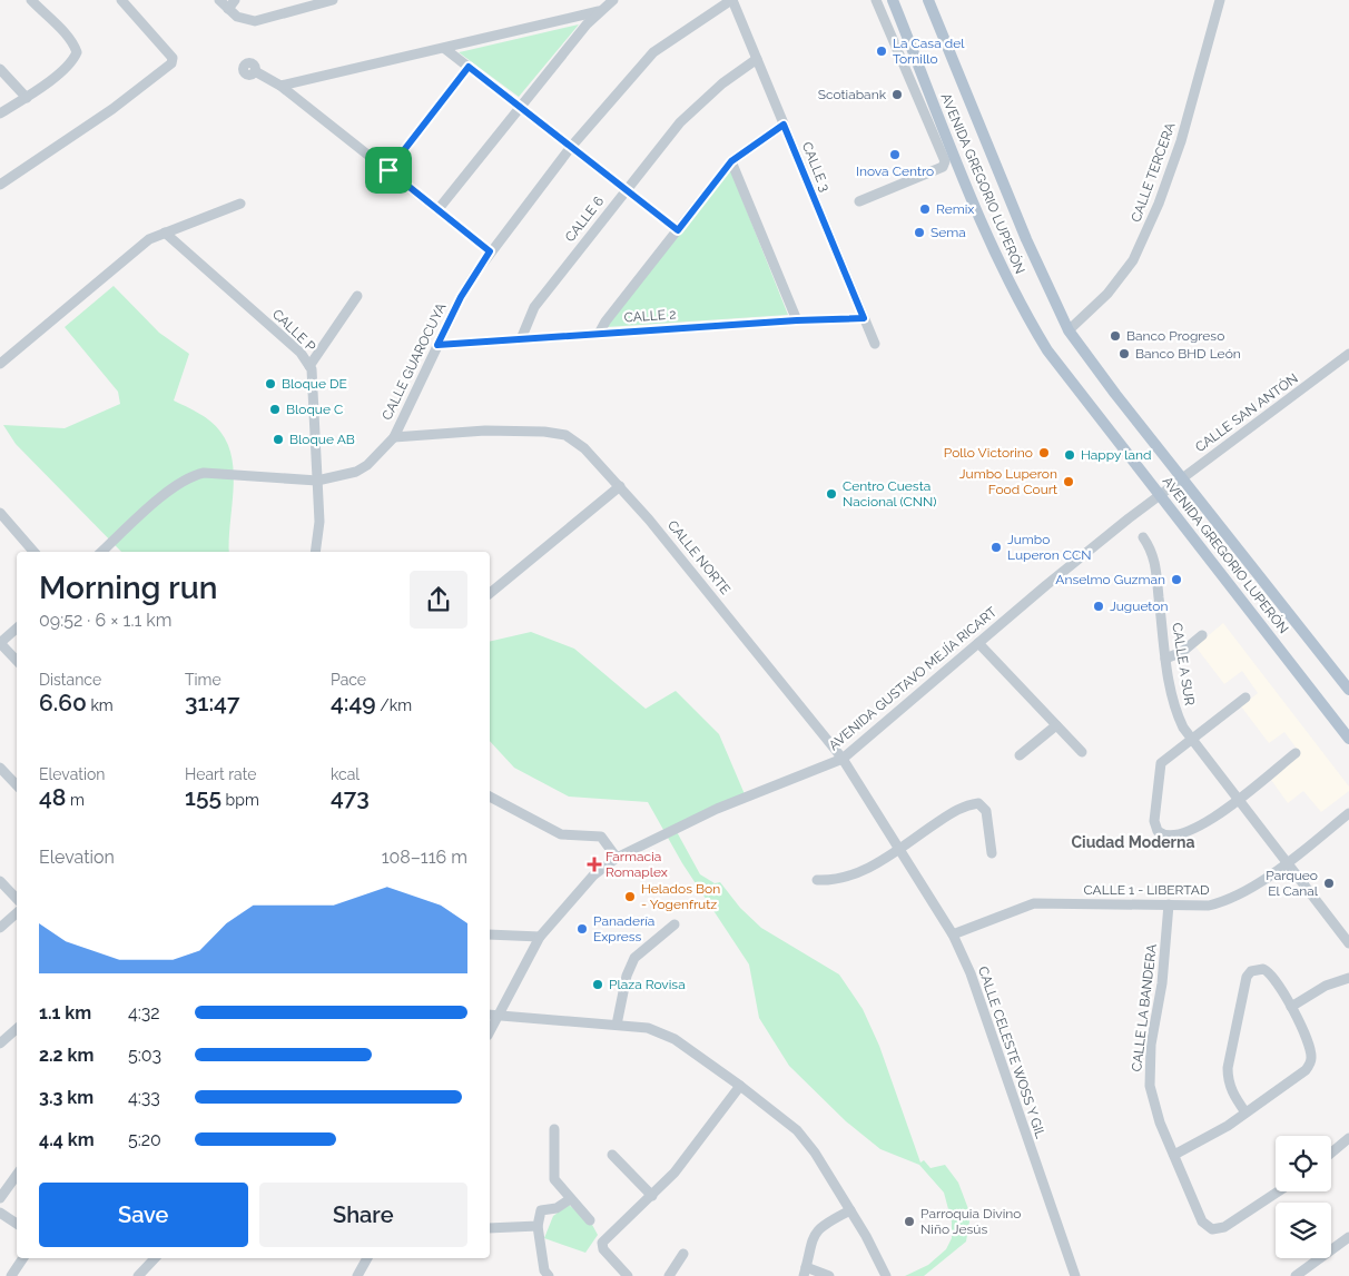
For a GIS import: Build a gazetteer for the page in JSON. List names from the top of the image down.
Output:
{
  "streets": {
    "main road": ["AVENIDA GREGORIO LUPERÓN"],
    "street": [
      "CALLE 3",
      "CALLE TERCERA",
      "CALLE 6",
      "CALLE 2",
      "CALLE P",
      "CALLE GUAROCUYA",
      "CALLE SAN ANTÓN",
      "CALLE NORTE",
      "CALLE A SUR",
      "AVENIDA GUSTAVO MEJÍA RICART",
      "CALLE 1 - LIBERTAD",
      "CALLE LA BANDERA",
      "CALLE CELESTE WOSS Y GIL"
    ]
  },
  "crossings": [
    ["CALLE 3", "CALLE 6"],
    ["CALLE 3", "CALLE 2"],
    ["CALLE 3", "CALLE GUAROCUYA"],
    ["CALLE TERCERA", "AVENIDA GREGORIO LUPERÓN"],
    ["AVENIDA GREGORIO LUPERÓN", "CALLE SAN ANTÓN"],
    ["AVENIDA GREGORIO LUPERÓN", "AVENIDA GUSTAVO MEJÍA RICART"],
    ["CALLE 6", "CALLE 2"],
    ["CALLE 2", "CALLE GUAROCUYA"],
    ["CALLE P", "CALLE GUAROCUYA"],
    ["CALLE GUAROCUYA", "CALLE NORTE"],
    ["CALLE SAN ANTÓN", "AVENIDA GUSTAVO MEJÍA RICART"],
    ["CALLE NORTE", "AVENIDA GUSTAVO MEJÍA RICART"],
    ["CALLE NORTE", "CALLE CELESTE WOSS Y GIL"],
    ["CALLE A SUR", "CALLE 1 - LIBERTAD"],
    ["CALLE 1 - LIBERTAD", "CALLE LA BANDERA"],
    ["CALLE 1 - LIBERTAD", "CALLE CELESTE WOSS Y GIL"]
  ],
  "districts": ["Ciudad Moderna"],
  "places": {
    "other": [
      "La Casa del Tornillo",
      "Scotiabank",
      "Inova Centro",
      "Remix",
      "Sema",
      "Banco Progreso",
      "Banco BHD León",
      "Bloque DE",
      "Bloque C",
      "Bloque AB",
      "Pollo Victorino",
      "Happy land",
      "Jumbo Luperon Food Court",
      "Centro Cuesta Nacional (CNN)",
      "Jumbo Luperon CCN",
      "Anselmo Guzman",
      "Jugueton",
      "Parqueo El Canal",
      "Helados Bon - Yogenfrutz",
      "Panadería Express",
      "Plaza Rovisa",
      "Parroquia Divino Niño Jesús"
    ],
    "health": ["Farmacia Romaplex"]
  },
  "page": {
    "heading": ["Morning run", "09:52 · 6 × 1.1 km"],
    "stats": [
      ["Distance", "6.60 km"],
      ["Time", "31:47"],
      ["Pace", "4:49 /km"],
      ["Elevation", "48 m"],
      ["Heart rate", "155 bpm"],
      ["kcal", "473"]
    ],
    "chart": ["Elevation", "108–116 m"],
    "list": [
      {
        "name": "1.1 km",
        "note": "4:32"
      },
      {
        "name": "2.2 km",
        "note": "5:03"
      },
      {
        "name": "3.3 km",
        "note": "4:33"
      },
      {
        "name": "4.4 km",
        "note": "5:20"
      }
    ],
    "buttons": ["Save", "Share"]
  }
}
